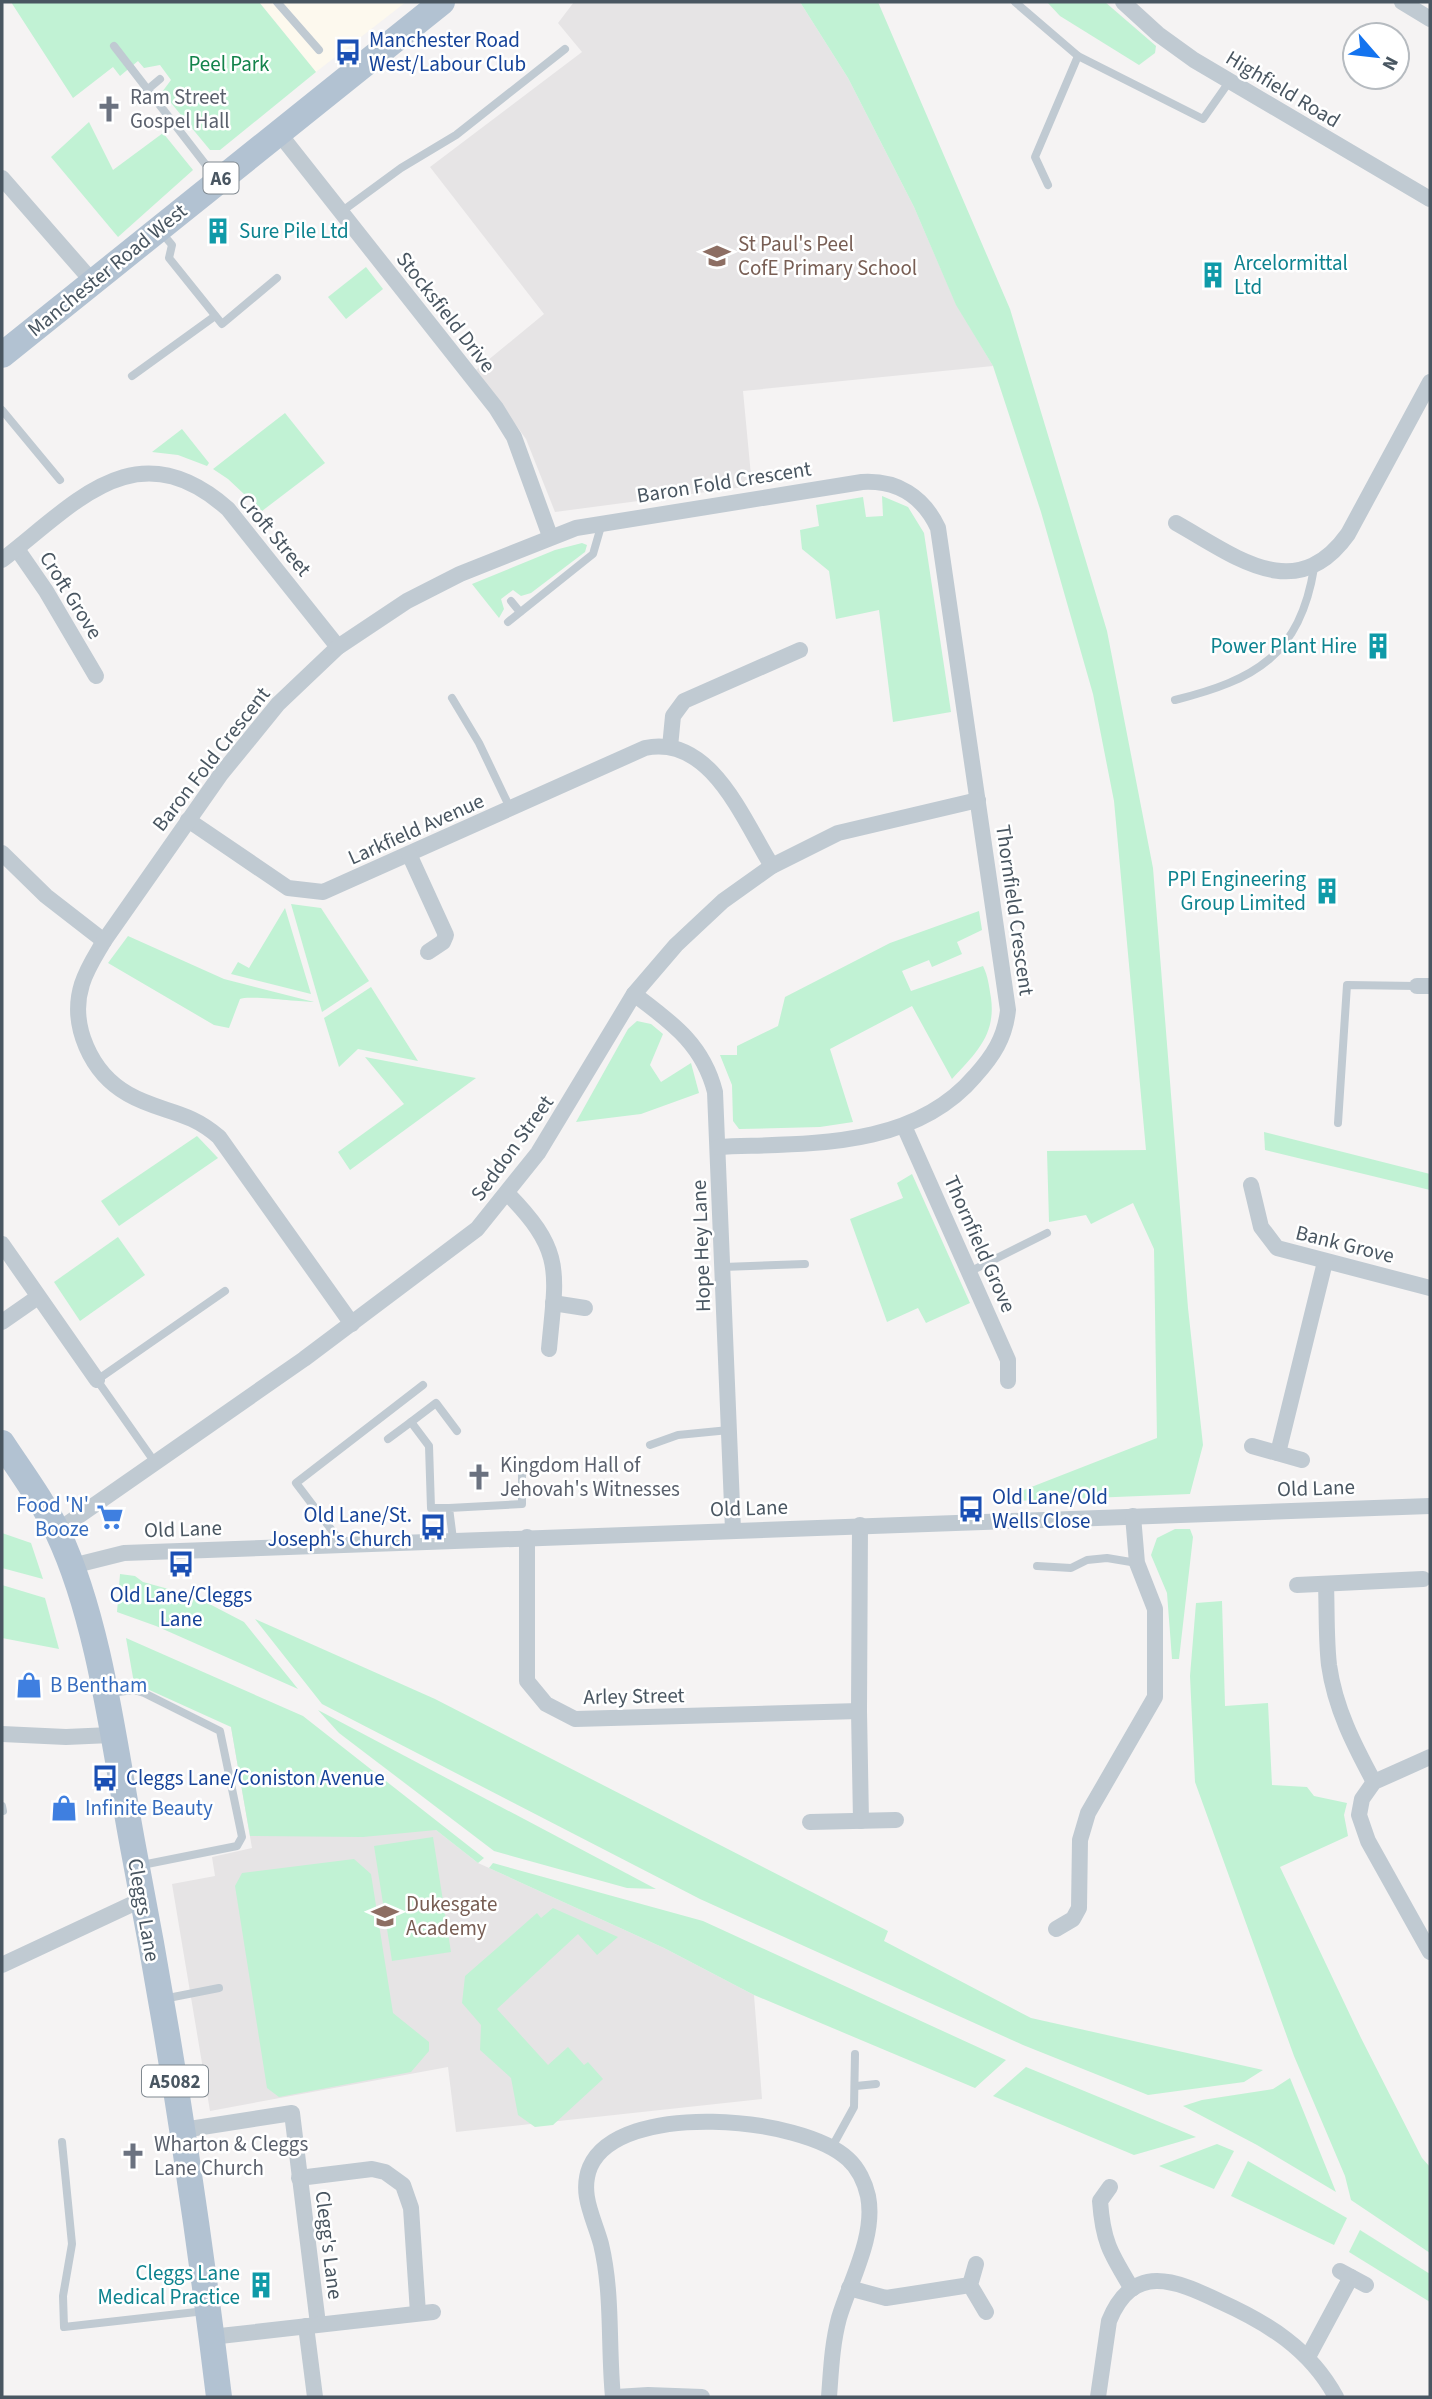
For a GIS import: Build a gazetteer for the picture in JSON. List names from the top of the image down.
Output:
{
  "streets": {
    "main road": [
      "A6",
      "Manchester Road West",
      "Cleggs Lane",
      "A5082"
    ],
    "street": [
      "Highfield Road",
      "Stocksfield Drive",
      "Baron Fold Crescent",
      "Croft Street",
      "Croft Grove",
      "Larkfield Avenue",
      "Thornfield Crescent",
      "Seddon Street",
      "Thornfield Grove",
      "Bank Grove",
      "Hope Hey Lane",
      "Old Lane",
      "Arley Street",
      "Clegg's Lane"
    ]
  },
  "crossings": [
    ["Manchester Road West", "Stocksfield Drive"],
    ["Stocksfield Drive", "Baron Fold Crescent"],
    ["Baron Fold Crescent", "Croft Street"],
    ["Baron Fold Crescent", "Larkfield Avenue"],
    ["Baron Fold Crescent", "Thornfield Crescent"],
    ["Baron Fold Crescent", "Seddon Street"],
    ["Croft Street", "Croft Grove"],
    ["Thornfield Crescent", "Seddon Street"],
    ["Thornfield Crescent", "Thornfield Grove"],
    ["Thornfield Crescent", "Hope Hey Lane"],
    ["Seddon Street", "Hope Hey Lane"],
    ["Seddon Street", "Cleggs Lane"],
    ["Hope Hey Lane", "Old Lane"],
    ["Old Lane", "Arley Street"],
    ["Old Lane", "Cleggs Lane"],
    ["Cleggs Lane", "Clegg's Lane"]
  ],
  "parks": ["Peel Park"],
  "places": {
    "bus stop": [
      "Manchester Road West/Labour Club",
      "Old Lane/Old Wells Close",
      "Old Lane/St. Joseph's Church",
      "Old Lane/Cleggs Lane",
      "Cleggs Lane/Coniston Avenue"
    ],
    "church": ["Ram Street Gospel Hall", "Kingdom Hall of Jehovah's Witnesses", "Wharton & Cleggs Lane Church"],
    "building": [
      "Sure Pile Ltd",
      "Arcelormittal Ltd",
      "Power Plant Hire",
      "PPI Engineering Group Limited",
      "Cleggs Lane Medical Practice"
    ],
    "school or university": ["St Paul's Peel CofE Primary School", "Dukesgate Academy"],
    "supermarket": ["Food 'N' Booze"],
    "shop": ["B Bentham", "Infinite Beauty"]
  },
  "north": "bottom right"
}
